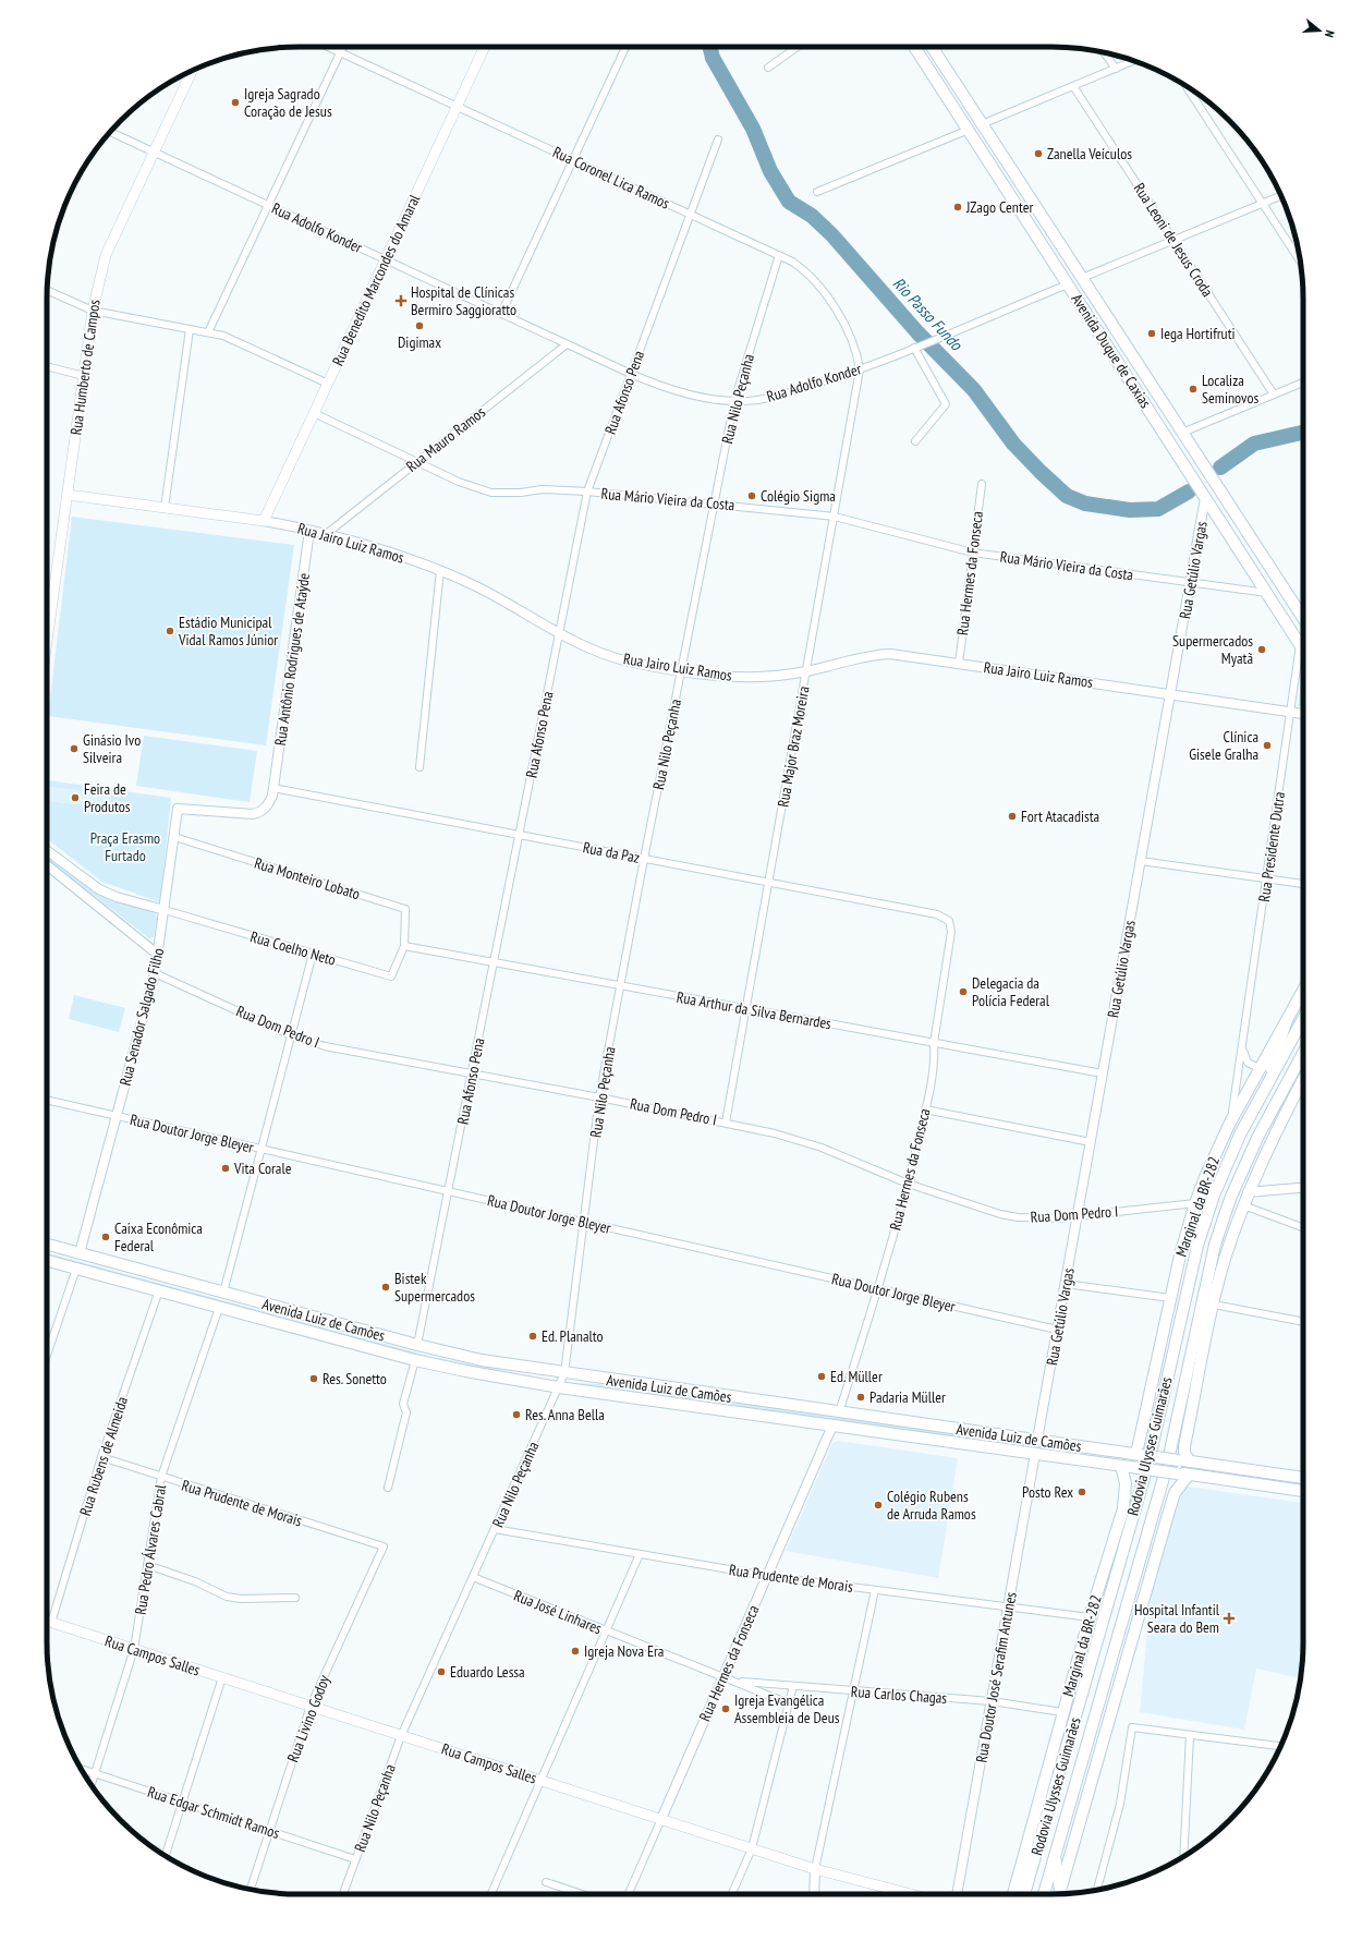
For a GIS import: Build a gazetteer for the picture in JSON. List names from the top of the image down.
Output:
{
  "streets": {
    "main road": [
      "Rua Benedito Marcondes do Amaral",
      "Avenida Duque de Caxias",
      "Rua Humberto de Campos",
      "Rua Jairo Luiz Ramos",
      "Marginal da BR-282",
      "Avenida Luiz de Camões",
      "Rodovia Ulysses Guimarães",
      "Rua Campos Salles"
    ],
    "street": [
      "Rua Coronel Lica Ramos",
      "Rua Adolfo Konder",
      "Rua Leoni de Jesus Croda",
      "Rua Afonso Pena",
      "Rua Nilo Peçanha",
      "Rua Mauro Ramos",
      "Rua Mário Vieira da Costa",
      "Rua Getúlio Vargas",
      "Rua Hermes da Fonseca",
      "Rua Antônio Rodrigues de Ataýde",
      "Rua Major Braz Moreira",
      "Rua Presidente Dutra",
      "Rua da Paz",
      "Rua Monteiro Lobato",
      "Rua Coelho Neto",
      "Rua Arthur da Silva Bernardes",
      "Rua Senador Salgado Filho",
      "Rua Dom Pedro I",
      "Rua Doutor Jorge Bleyer",
      "Rua Rubens de Almeida",
      "Rua Prudente de Morais",
      "Rua Pedro Álvares Cabral",
      "Rua José Linhares",
      "Rua Doutor José Serafim Antunes",
      "Rua Carlos Chagas",
      "Rua Livino Godoy",
      "Rua Edgar Schmidt Ramos"
    ]
  },
  "crossings": [
    ["Rua Coronel Lica Ramos", "Rua Adolfo Konder"],
    ["Rua Coronel Lica Ramos", "Rua Benedito Marcondes do Amaral"],
    ["Rua Coronel Lica Ramos", "Rua Afonso Pena"],
    ["Rua Coronel Lica Ramos", "Rua Nilo Peçanha"],
    ["Rua Coronel Lica Ramos", "Rua Major Braz Moreira"],
    ["Rua Adolfo Konder", "Rua Benedito Marcondes do Amaral"],
    ["Rua Adolfo Konder", "Avenida Duque de Caxias"],
    ["Rua Adolfo Konder", "Rua Humberto de Campos"],
    ["Rua Adolfo Konder", "Rua Afonso Pena"],
    ["Rua Adolfo Konder", "Rua Nilo Peçanha"],
    ["Rua Adolfo Konder", "Rua Mauro Ramos"],
    ["Rua Adolfo Konder", "Rua Major Braz Moreira"],
    ["Rua Benedito Marcondes do Amaral", "Rua Mário Vieira da Costa"],
    ["Rua Benedito Marcondes do Amaral", "Rua Jairo Luiz Ramos"],
    ["Avenida Duque de Caxias", "Rua Mário Vieira da Costa"],
    ["Avenida Duque de Caxias", "Rua Getúlio Vargas"],
    ["Avenida Duque de Caxias", "Rua Presidente Dutra"],
    ["Rua Humberto de Campos", "Rua Jairo Luiz Ramos"],
    ["Rua Afonso Pena", "Rua Mário Vieira da Costa"],
    ["Rua Afonso Pena", "Rua Jairo Luiz Ramos"],
    ["Rua Afonso Pena", "Rua da Paz"],
    ["Rua Afonso Pena", "Rua Arthur da Silva Bernardes"],
    ["Rua Afonso Pena", "Rua Dom Pedro I"],
    ["Rua Afonso Pena", "Rua Doutor Jorge Bleyer"],
    ["Rua Afonso Pena", "Avenida Luiz de Camões"],
    ["Rua Nilo Peçanha", "Rua Mário Vieira da Costa"],
    ["Rua Nilo Peçanha", "Rua Jairo Luiz Ramos"],
    ["Rua Nilo Peçanha", "Rua da Paz"],
    ["Rua Nilo Peçanha", "Rua Arthur da Silva Bernardes"],
    ["Rua Nilo Peçanha", "Rua Dom Pedro I"],
    ["Rua Nilo Peçanha", "Rua Doutor Jorge Bleyer"],
    ["Rua Nilo Peçanha", "Avenida Luiz de Camões"],
    ["Rua Nilo Peçanha", "Rua Prudente de Morais"],
    ["Rua Nilo Peçanha", "Rua José Linhares"],
    ["Rua Nilo Peçanha", "Rua Campos Salles"],
    ["Rua Nilo Peçanha", "Rua Edgar Schmidt Ramos"],
    ["Rua Mauro Ramos", "Rua Mário Vieira da Costa"],
    ["Rua Mauro Ramos", "Rua Jairo Luiz Ramos"],
    ["Rua Mário Vieira da Costa", "Rua Getúlio Vargas"],
    ["Rua Mário Vieira da Costa", "Rua Hermes da Fonseca"],
    ["Rua Mário Vieira da Costa", "Rua Major Braz Moreira"],
    ["Rua Jairo Luiz Ramos", "Rua Getúlio Vargas"],
    ["Rua Jairo Luiz Ramos", "Rua Hermes da Fonseca"],
    ["Rua Jairo Luiz Ramos", "Rua Antônio Rodrigues de Ataýde"],
    ["Rua Jairo Luiz Ramos", "Rua Major Braz Moreira"],
    ["Rua Jairo Luiz Ramos", "Rua Presidente Dutra"],
    ["Rua Getúlio Vargas", "Rua Arthur da Silva Bernardes"],
    ["Rua Getúlio Vargas", "Rua Dom Pedro I"],
    ["Rua Getúlio Vargas", "Rua Doutor Jorge Bleyer"],
    ["Rua Getúlio Vargas", "Avenida Luiz de Camões"],
    ["Rua Hermes da Fonseca", "Rua da Paz"],
    ["Rua Hermes da Fonseca", "Rua Arthur da Silva Bernardes"],
    ["Rua Hermes da Fonseca", "Rua Dom Pedro I"],
    ["Rua Hermes da Fonseca", "Rua Doutor Jorge Bleyer"],
    ["Rua Hermes da Fonseca", "Avenida Luiz de Camões"],
    ["Rua Hermes da Fonseca", "Rua Prudente de Morais"],
    ["Rua Hermes da Fonseca", "Rua José Linhares"],
    ["Rua Hermes da Fonseca", "Rua Campos Salles"],
    ["Rua Antônio Rodrigues de Ataýde", "Rua da Paz"],
    ["Rua Antônio Rodrigues de Ataýde", "Rua Senador Salgado Filho"],
    ["Rua Major Braz Moreira", "Rua da Paz"],
    ["Rua Major Braz Moreira", "Rua Arthur da Silva Bernardes"],
    ["Rua Major Braz Moreira", "Rua Dom Pedro I"],
    ["Rua Presidente Dutra", "Marginal da BR-282"],
    ["Rua da Paz", "Rua Senador Salgado Filho"],
    ["Rua Monteiro Lobato", "Rua Coelho Neto"],
    ["Rua Monteiro Lobato", "Rua Arthur da Silva Bernardes"],
    ["Rua Monteiro Lobato", "Rua Senador Salgado Filho"],
    ["Rua Coelho Neto", "Rua Arthur da Silva Bernardes"],
    ["Rua Coelho Neto", "Rua Senador Salgado Filho"],
    ["Rua Senador Salgado Filho", "Rua Dom Pedro I"],
    ["Rua Senador Salgado Filho", "Rua Doutor Jorge Bleyer"],
    ["Rua Senador Salgado Filho", "Avenida Luiz de Camões"],
    ["Rua Dom Pedro I", "Marginal da BR-282"],
    ["Marginal da BR-282", "Avenida Luiz de Camões"],
    ["Marginal da BR-282", "Rua Prudente de Morais"],
    ["Marginal da BR-282", "Rua Carlos Chagas"],
    ["Avenida Luiz de Camões", "Rua Rubens de Almeida"],
    ["Avenida Luiz de Camões", "Rua Pedro Álvares Cabral"],
    ["Avenida Luiz de Camões", "Rua Doutor José Serafim Antunes"],
    ["Rua Rubens de Almeida", "Rua Prudente de Morais"],
    ["Rua Rubens de Almeida", "Rua Campos Salles"],
    ["Rua Prudente de Morais", "Rua Pedro Álvares Cabral"],
    ["Rua Prudente de Morais", "Rua Doutor José Serafim Antunes"],
    ["Rua Prudente de Morais", "Rua Livino Godoy"],
    ["Rua Pedro Álvares Cabral", "Rua Campos Salles"],
    ["Rua Pedro Álvares Cabral", "Rua Edgar Schmidt Ramos"],
    ["Rua José Linhares", "Rua Carlos Chagas"],
    ["Rua Campos Salles", "Rua Livino Godoy"],
    ["Rua Doutor José Serafim Antunes", "Rua Carlos Chagas"],
    ["Rua Livino Godoy", "Rua Edgar Schmidt Ramos"]
  ],
  "water": ["Rio Passo Fundo"],
  "parks": ["Praça Erasmo Furtado"],
  "places": {
    "other": [
      "Igreja Sagrado Coração de Jesus",
      "Zanella Veículos",
      "JZago Center",
      "Digimax",
      "Iega Hortifruti",
      "Localiza Seminovos",
      "Colégio Sigma",
      "Estádio Municipal Vidal Ramos Júnior",
      "Supermercados Myatã",
      "Clínica Gisele Gralha",
      "Ginásio Ivo Silveira",
      "Feira de Produtos",
      "Fort Atacadista",
      "Delegacia da Polícia Federal",
      "Vita Corale",
      "Caixa Econômica Federal",
      "Bistek Supermercados",
      "Ed. Planalto",
      "Ed. Müller",
      "Res. Sonetto",
      "Padaria Müller",
      "Res. Anna Bella",
      "Posto Rex",
      "Colégio Rubens de Arruda Ramos",
      "Igreja Nova Era",
      "Eduardo Lessa",
      "Igreja Evangélica Assembleia de Deus"
    ],
    "health": ["Hospital de Clínicas Bermiro Saggioratto", "Hospital Infantil Seara do Bem"]
  },
  "north": "right"
}
